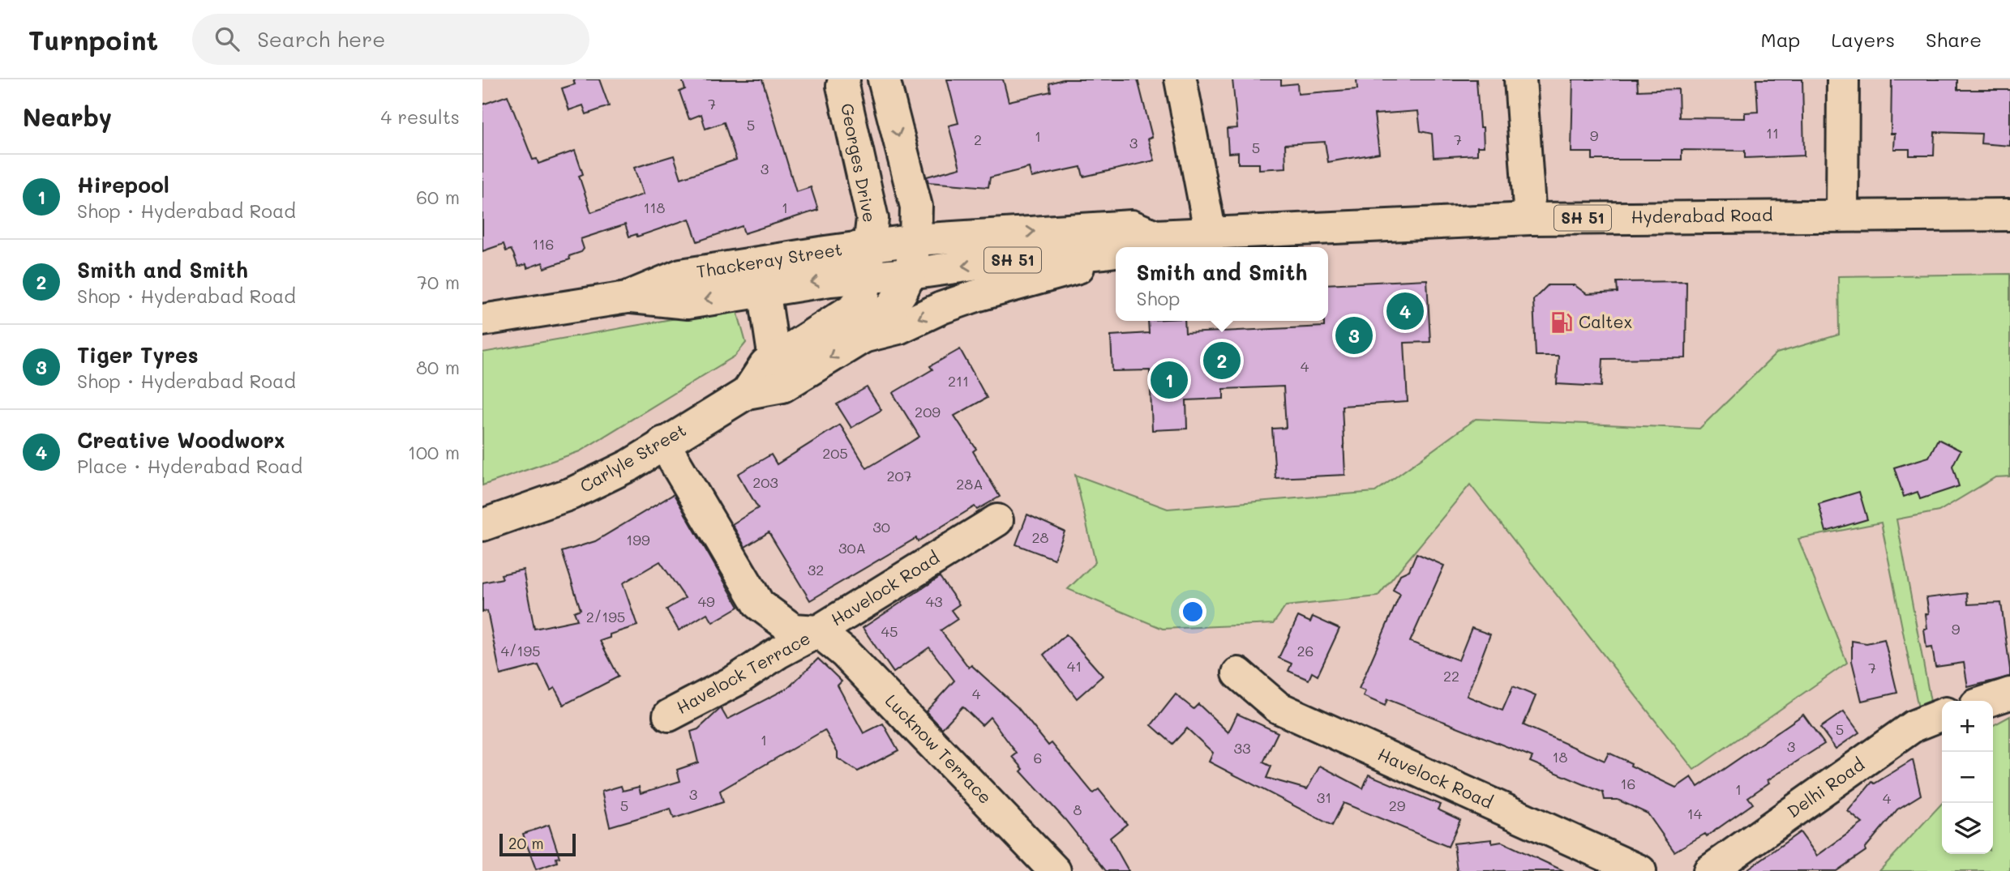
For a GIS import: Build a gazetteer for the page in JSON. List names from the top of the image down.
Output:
{
  "streets": {
    "main road": [
      "Georges Drive",
      "Hyderabad Road",
      "SH 51",
      "Thackeray Street",
      "Carlyle Street",
      "Havelock Road",
      "Havelock Terrace",
      "Lucknow Terrace",
      "Delhi Road"
    ]
  },
  "crossings": [
    ["Georges Drive", "Thackeray Street"],
    ["Georges Drive", "Carlyle Street"],
    ["Hyderabad Road", "Thackeray Street"],
    ["Hyderabad Road", "Carlyle Street"],
    ["Thackeray Street", "Carlyle Street"],
    ["Carlyle Street", "Havelock Road"],
    ["Havelock Road", "Havelock Terrace"],
    ["Havelock Road", "Lucknow Terrace"],
    ["Havelock Terrace", "Lucknow Terrace"]
  ],
  "places": {
    "fuel station": ["Caltex"]
  },
  "house_numbers": [
    "7",
    "5",
    "11",
    "9",
    "1",
    "2",
    "7",
    "3",
    "5",
    "3",
    "118",
    "1",
    "116",
    "4",
    "211",
    "209",
    "205",
    "207",
    "203",
    "28A",
    "30",
    "28",
    "199",
    "30A",
    "32",
    "49",
    "43",
    "2/195",
    "9",
    "45",
    "4/195",
    "26",
    "41",
    "7",
    "22",
    "4",
    "5",
    "1",
    "3",
    "33",
    "18",
    "6",
    "16",
    "1",
    "3",
    "31",
    "4",
    "5",
    "29",
    "8",
    "14"
  ],
  "scale_bar": "20 m",
  "page": {
    "header": "Turnpoint",
    "search": "Search here",
    "nav": ["Map", "Layers", "Share"],
    "heading": ["Nearby", "4 results"],
    "list": [
      {
        "mark": "1",
        "name": "Hirepool",
        "note": "Shop · Hyderabad Road",
        "value": "60 m"
      },
      {
        "mark": "2",
        "name": "Smith and Smith",
        "note": "Shop · Hyderabad Road",
        "value": "70 m"
      },
      {
        "mark": "3",
        "name": "Tiger Tyres",
        "note": "Shop · Hyderabad Road",
        "value": "80 m"
      },
      {
        "mark": "4",
        "name": "Creative Woodworx",
        "note": "Place · Hyderabad Road",
        "value": "100 m"
      }
    ],
    "popup": ["Smith and Smith", "Shop"],
    "pins": [
      "4",
      "3",
      "2",
      "1"
    ],
    "map_buttons": ["+", "−"],
    "scale": "20 m"
  }
}
